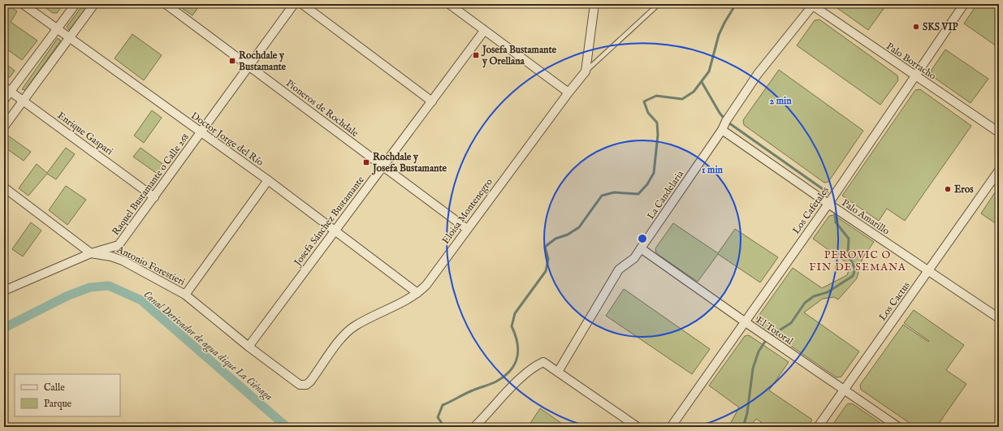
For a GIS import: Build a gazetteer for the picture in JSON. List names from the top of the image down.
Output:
{
  "streets": {
    "street": [
      "Palo Borracho",
      "Pioneros de Rochdale",
      "Enrique Gaspari",
      "Doctor Jorge del Río",
      "Raquel Bustamante o Calle 268",
      "La Candelaria",
      "Los Cafetales",
      "Eloisa Montenegro",
      "Palo Amarillo",
      "Josefa Sánchez Bustamante",
      "Antonio Forestieri",
      "Los Cactus",
      "El Totoral"
    ]
  },
  "crossings": [
    ["Palo Borracho", "La Candelaria"],
    ["Palo Borracho", "Los Cafetales"],
    ["Pioneros de Rochdale", "Raquel Bustamante o Calle 268"],
    ["Pioneros de Rochdale", "Eloisa Montenegro"],
    ["Pioneros de Rochdale", "Josefa Sánchez Bustamante"],
    ["Enrique Gaspari", "Raquel Bustamante o Calle 268"],
    ["Doctor Jorge del Río", "Raquel Bustamante o Calle 268"],
    ["Doctor Jorge del Río", "Eloisa Montenegro"],
    ["Doctor Jorge del Río", "Josefa Sánchez Bustamante"],
    ["Raquel Bustamante o Calle 268", "Antonio Forestieri"],
    ["La Candelaria", "Palo Amarillo"],
    ["La Candelaria", "El Totoral"],
    ["Los Cafetales", "Palo Amarillo"],
    ["Los Cafetales", "El Totoral"],
    ["Eloisa Montenegro", "Antonio Forestieri"],
    ["Palo Amarillo", "Los Cactus"],
    ["Josefa Sánchez Bustamante", "Antonio Forestieri"],
    ["Los Cactus", "El Totoral"]
  ],
  "districts": ["PEROVIC O FIN DE SEMANA"],
  "water": ["Canal Derivador de agua dique La Ciénaga"],
  "places": {
    "other": ["SKS VIP", "Eros"],
    "transit": ["Josefa Bustamante y Orellana", "Rochdale y Bustamante", "Rochdale y Josefa Bustamante"]
  },
  "legend": ["Calle", "Parque"],
  "rings": ["2 min", "1 min"]
}
